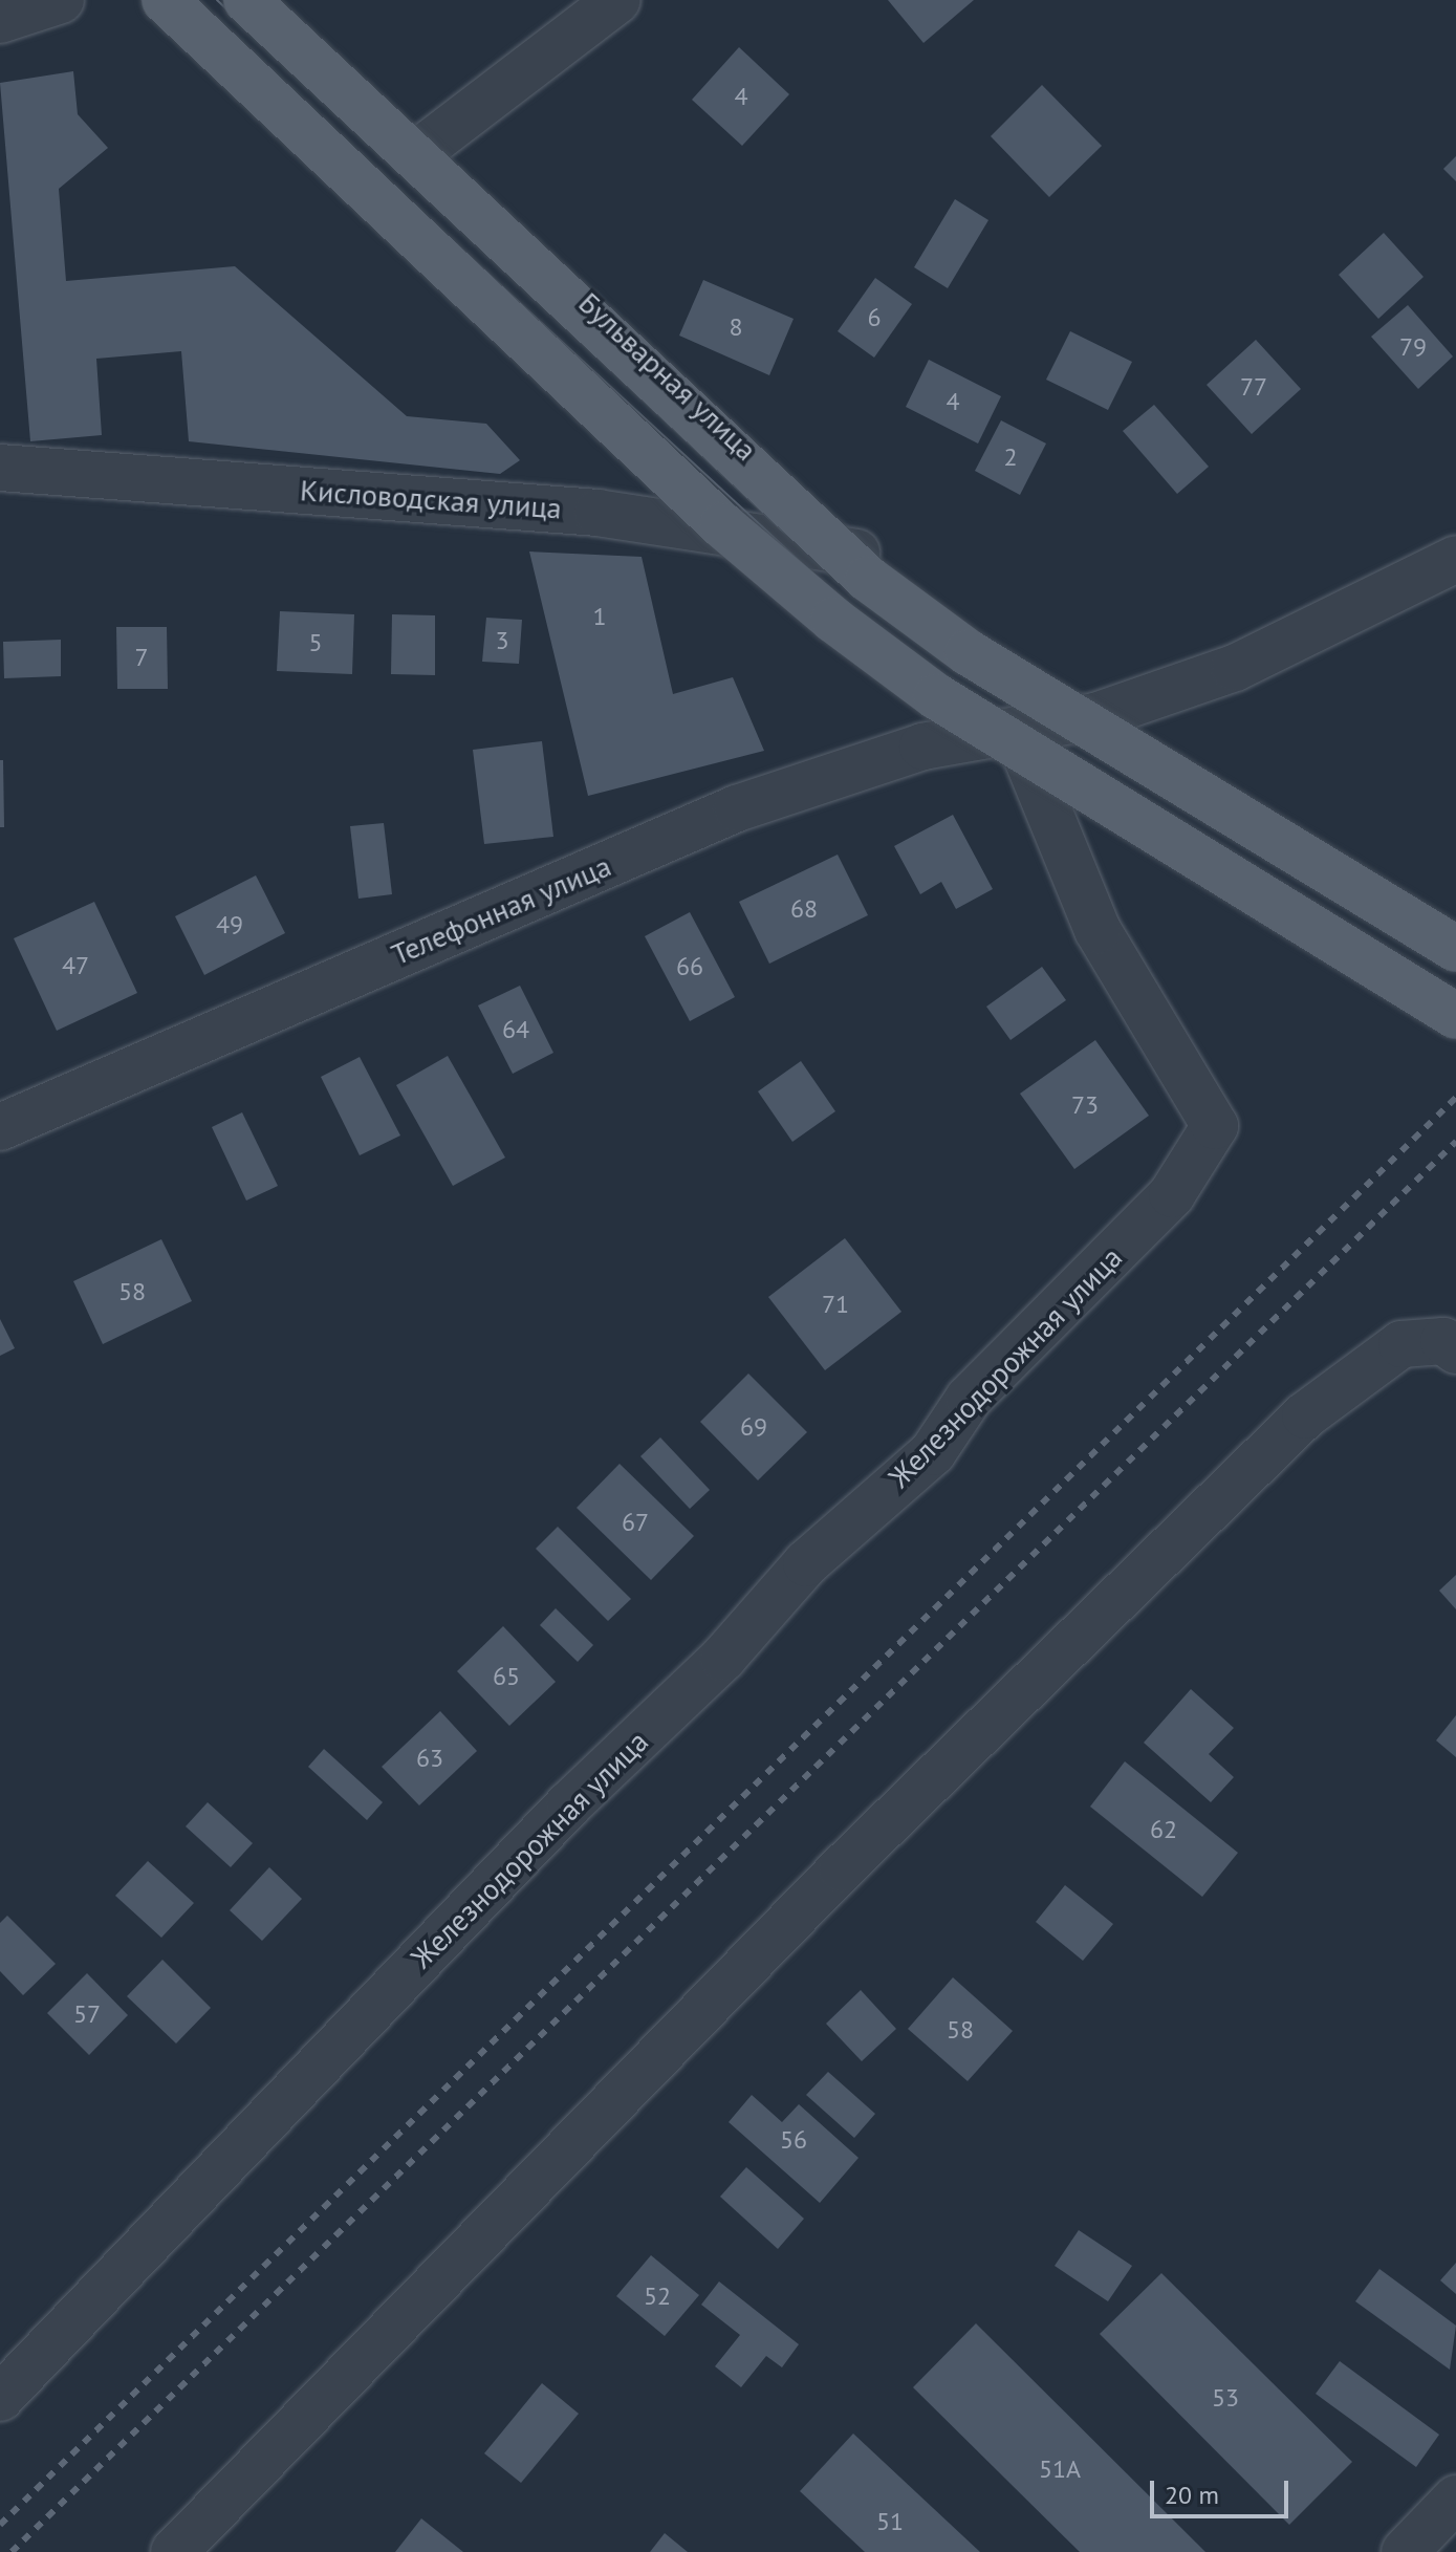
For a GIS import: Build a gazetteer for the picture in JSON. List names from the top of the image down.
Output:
{
  "streets": {
    "street": [
      "Бульварная улица",
      "Кисловодская улица",
      "Телефонная улица",
      "Железнодорожная улица"
    ]
  },
  "crossings": [
    ["Бульварная улица", "Кисловодская улица"],
    ["Телефонная улица", "Железнодорожная улица"]
  ],
  "house_numbers": [
    "4",
    "6",
    "8",
    "79",
    "77",
    "4",
    "2",
    "1",
    "3",
    "5",
    "7",
    "68",
    "49",
    "47",
    "66",
    "64",
    "73",
    "58",
    "71",
    "69",
    "67",
    "65",
    "63",
    "62",
    "57",
    "58",
    "56",
    "52",
    "53",
    "51А",
    "51"
  ],
  "scale_bar": "20 m"
}
